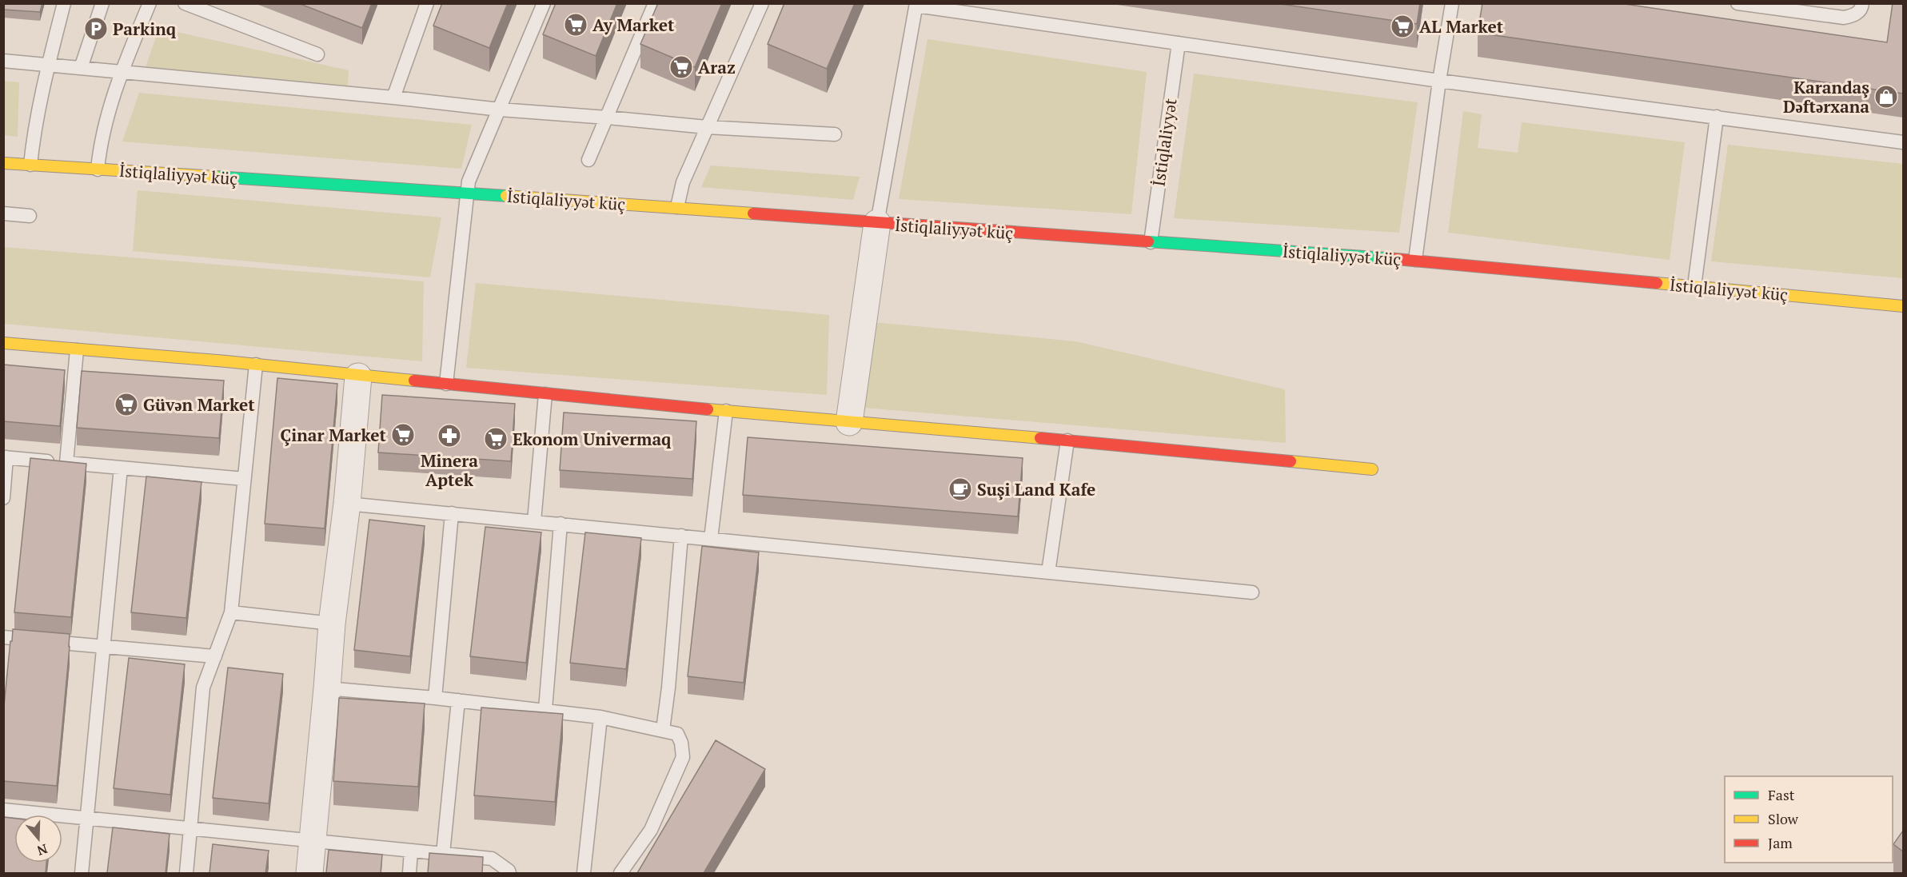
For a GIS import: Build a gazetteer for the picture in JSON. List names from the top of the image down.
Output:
{
  "streets": {
    "street": ["İstiqlaliyyət küç"],
    "lane": ["İstiqlaliyyət"]
  },
  "crossings": [
    ["İstiqlaliyyət", "İstiqlaliyyət küç"]
  ],
  "places": {
    "supermarket": [
      "Ay Market",
      "AL Market",
      "Araz",
      "Güvən Market",
      "Çinar Market",
      "Ekonom Univermaq"
    ],
    "parking": ["Parkinq"],
    "shop": ["Karandaş Dəftərxana"],
    "pharmacy": ["Minera Aptek"],
    "cafe": ["Suşi Land Kafe"]
  },
  "legend": ["Fast", "Slow", "Jam"],
  "north": "bottom"
}
